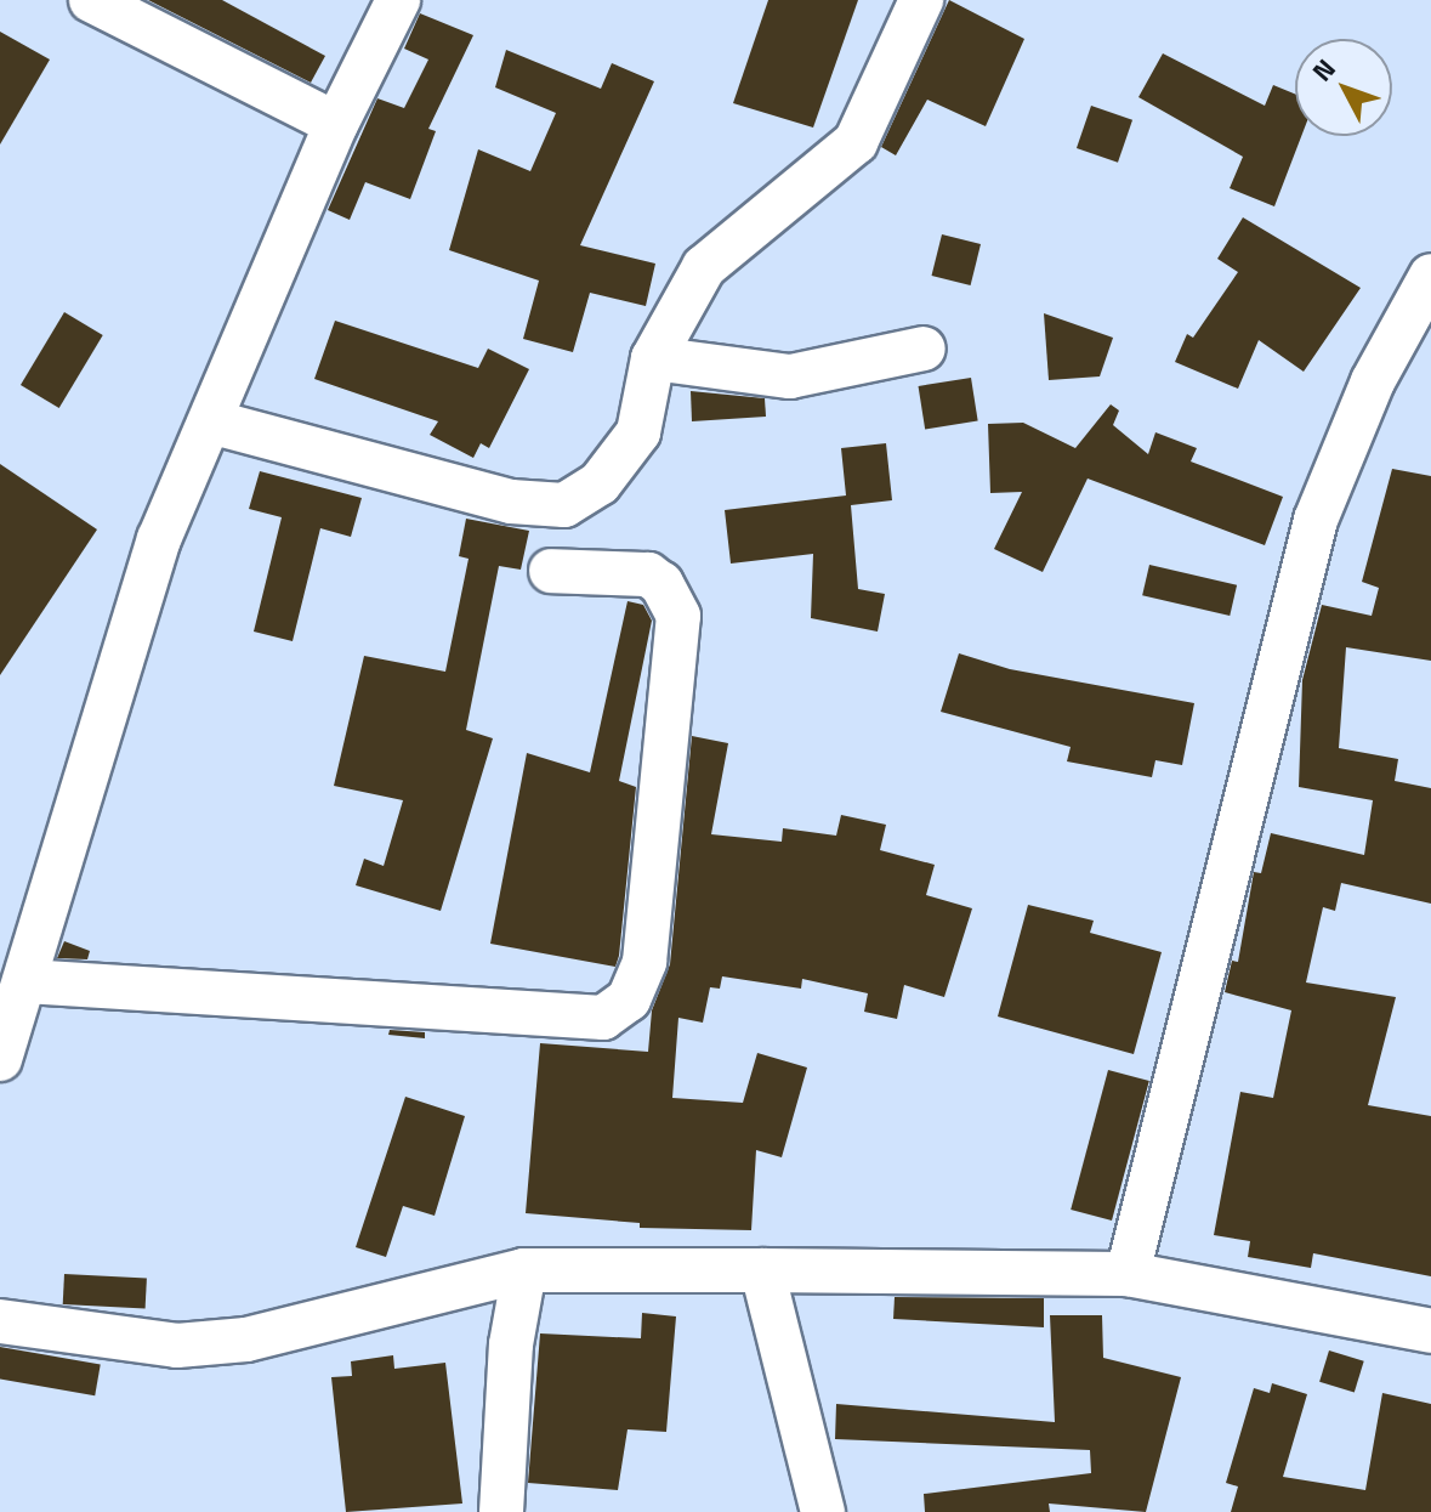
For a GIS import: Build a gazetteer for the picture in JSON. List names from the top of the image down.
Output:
{
  "north": "top left"
}
